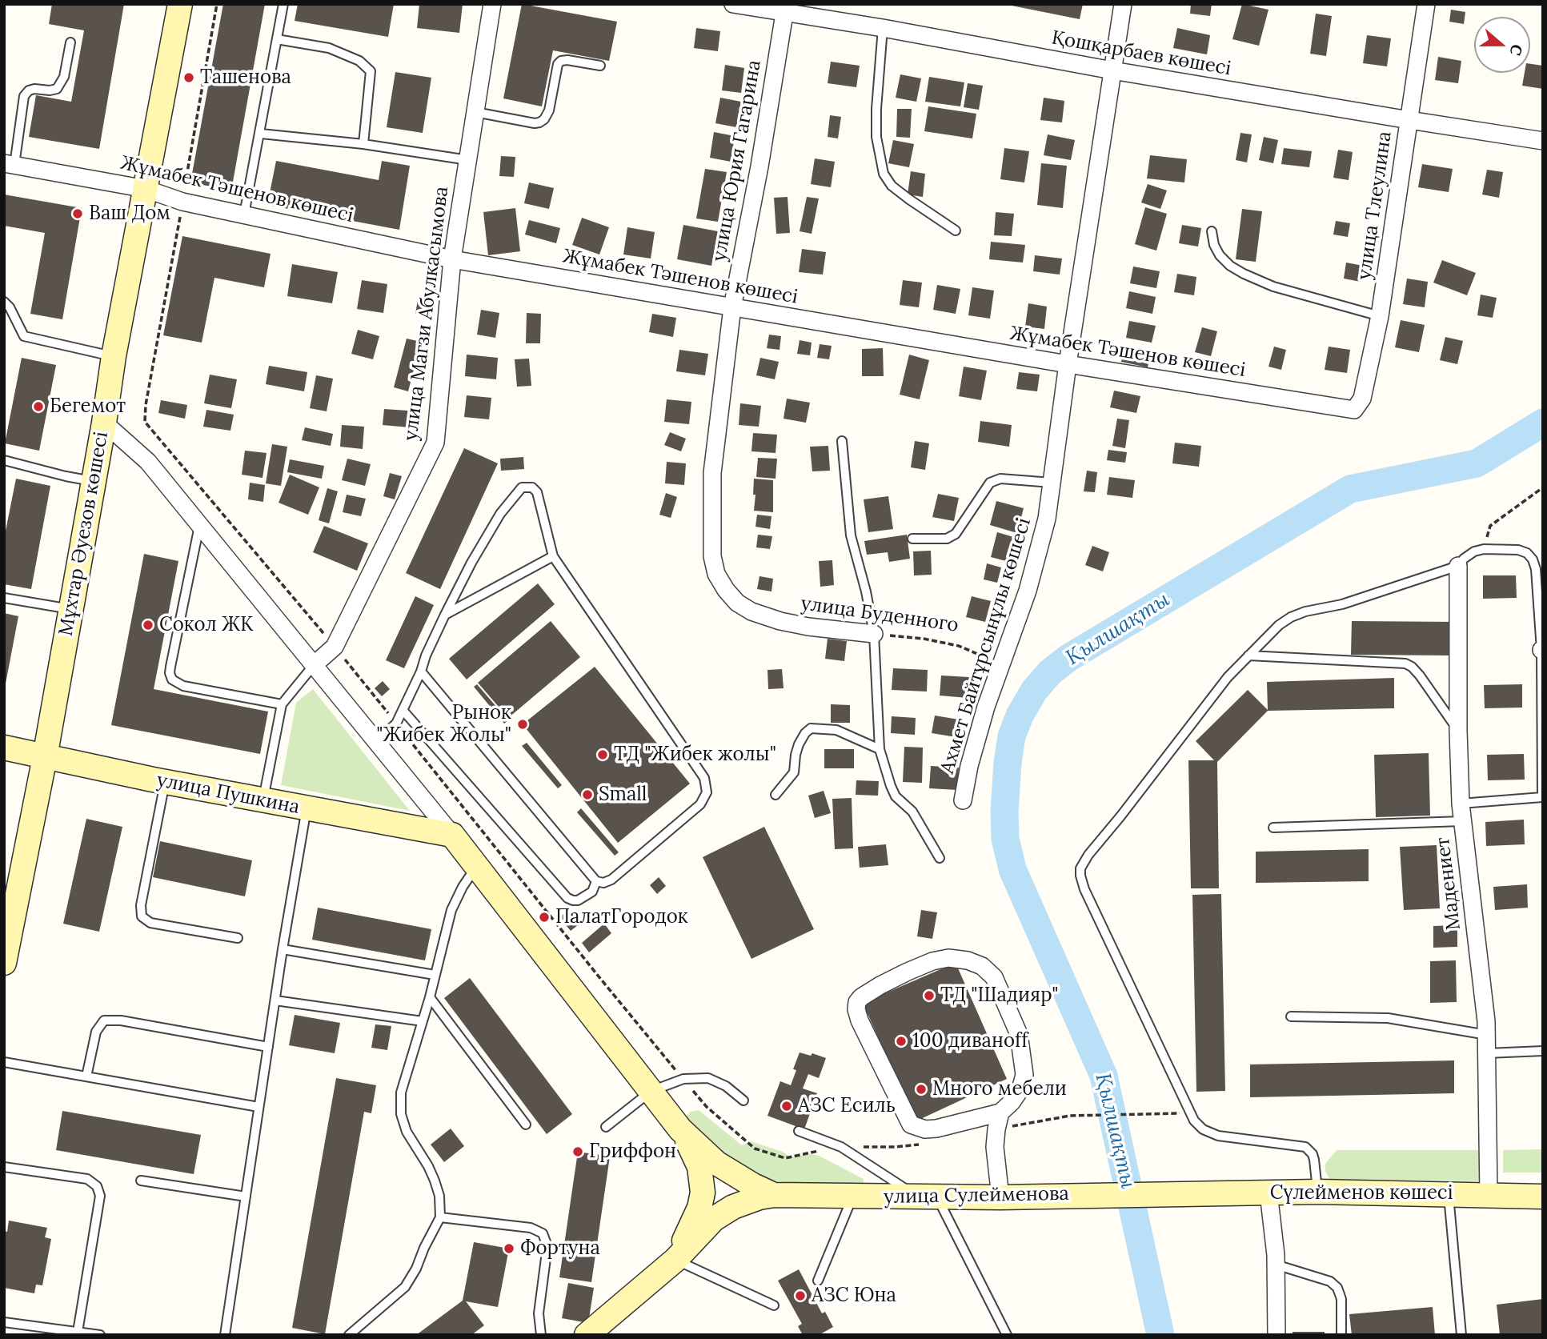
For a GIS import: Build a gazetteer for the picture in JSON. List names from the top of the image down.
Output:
{
  "streets": {
    "street": [
      "Қошқарбаев көшесі",
      "улица Юрия Гагарина",
      "Жұмабек Тәшенов көшесі",
      "улица Тлеулина",
      "улица Магзи Абулкасымова",
      "Мұхтар Әуезов көшесі",
      "улица Буденного",
      "Ахмет Байтұрсынұлы көшесі",
      "улица Пушкина",
      "Мадениет",
      "Сүлейменов көшесі",
      "улица Сулейменова"
    ]
  },
  "crossings": [
    ["Қошқарбаев көшесі", "улица Юрия Гагарина"],
    ["Қошқарбаев көшесі", "улица Тлеулина"],
    ["Қошқарбаев көшесі", "Ахмет Байтұрсынұлы көшесі"],
    ["улица Юрия Гагарина", "Жұмабек Тәшенов көшесі"],
    ["улица Юрия Гагарина", "улица Буденного"],
    ["Жұмабек Тәшенов көшесі", "улица Тлеулина"],
    ["Жұмабек Тәшенов көшесі", "улица Магзи Абулкасымова"],
    ["Жұмабек Тәшенов көшесі", "Мұхтар Әуезов көшесі"],
    ["Жұмабек Тәшенов көшесі", "Ахмет Байтұрсынұлы көшесі"],
    ["Мұхтар Әуезов көшесі", "улица Пушкина"],
    ["улица Буденного", "Ахмет Байтұрсынұлы көшесі"],
    ["Мадениет", "Сүлейменов көшесі"],
    ["Сүлейменов көшесі", "улица Сулейменова"]
  ],
  "water": ["Қылшақты"],
  "places": [
    "Ташенова",
    "Ваш Дом",
    "Бегемот",
    "Сокол ЖК",
    "Рынок \"Жибек Жолы\"",
    "ТД \"Жибек жолы\"",
    "Small",
    "ПалатГородок",
    "ТД \"Шадияр\"",
    "100 диваноff",
    "Много мебели",
    "АЗС Есиль",
    "Гриффон",
    "Фортуна",
    "АЗС Юна"
  ],
  "north": "right"
}
